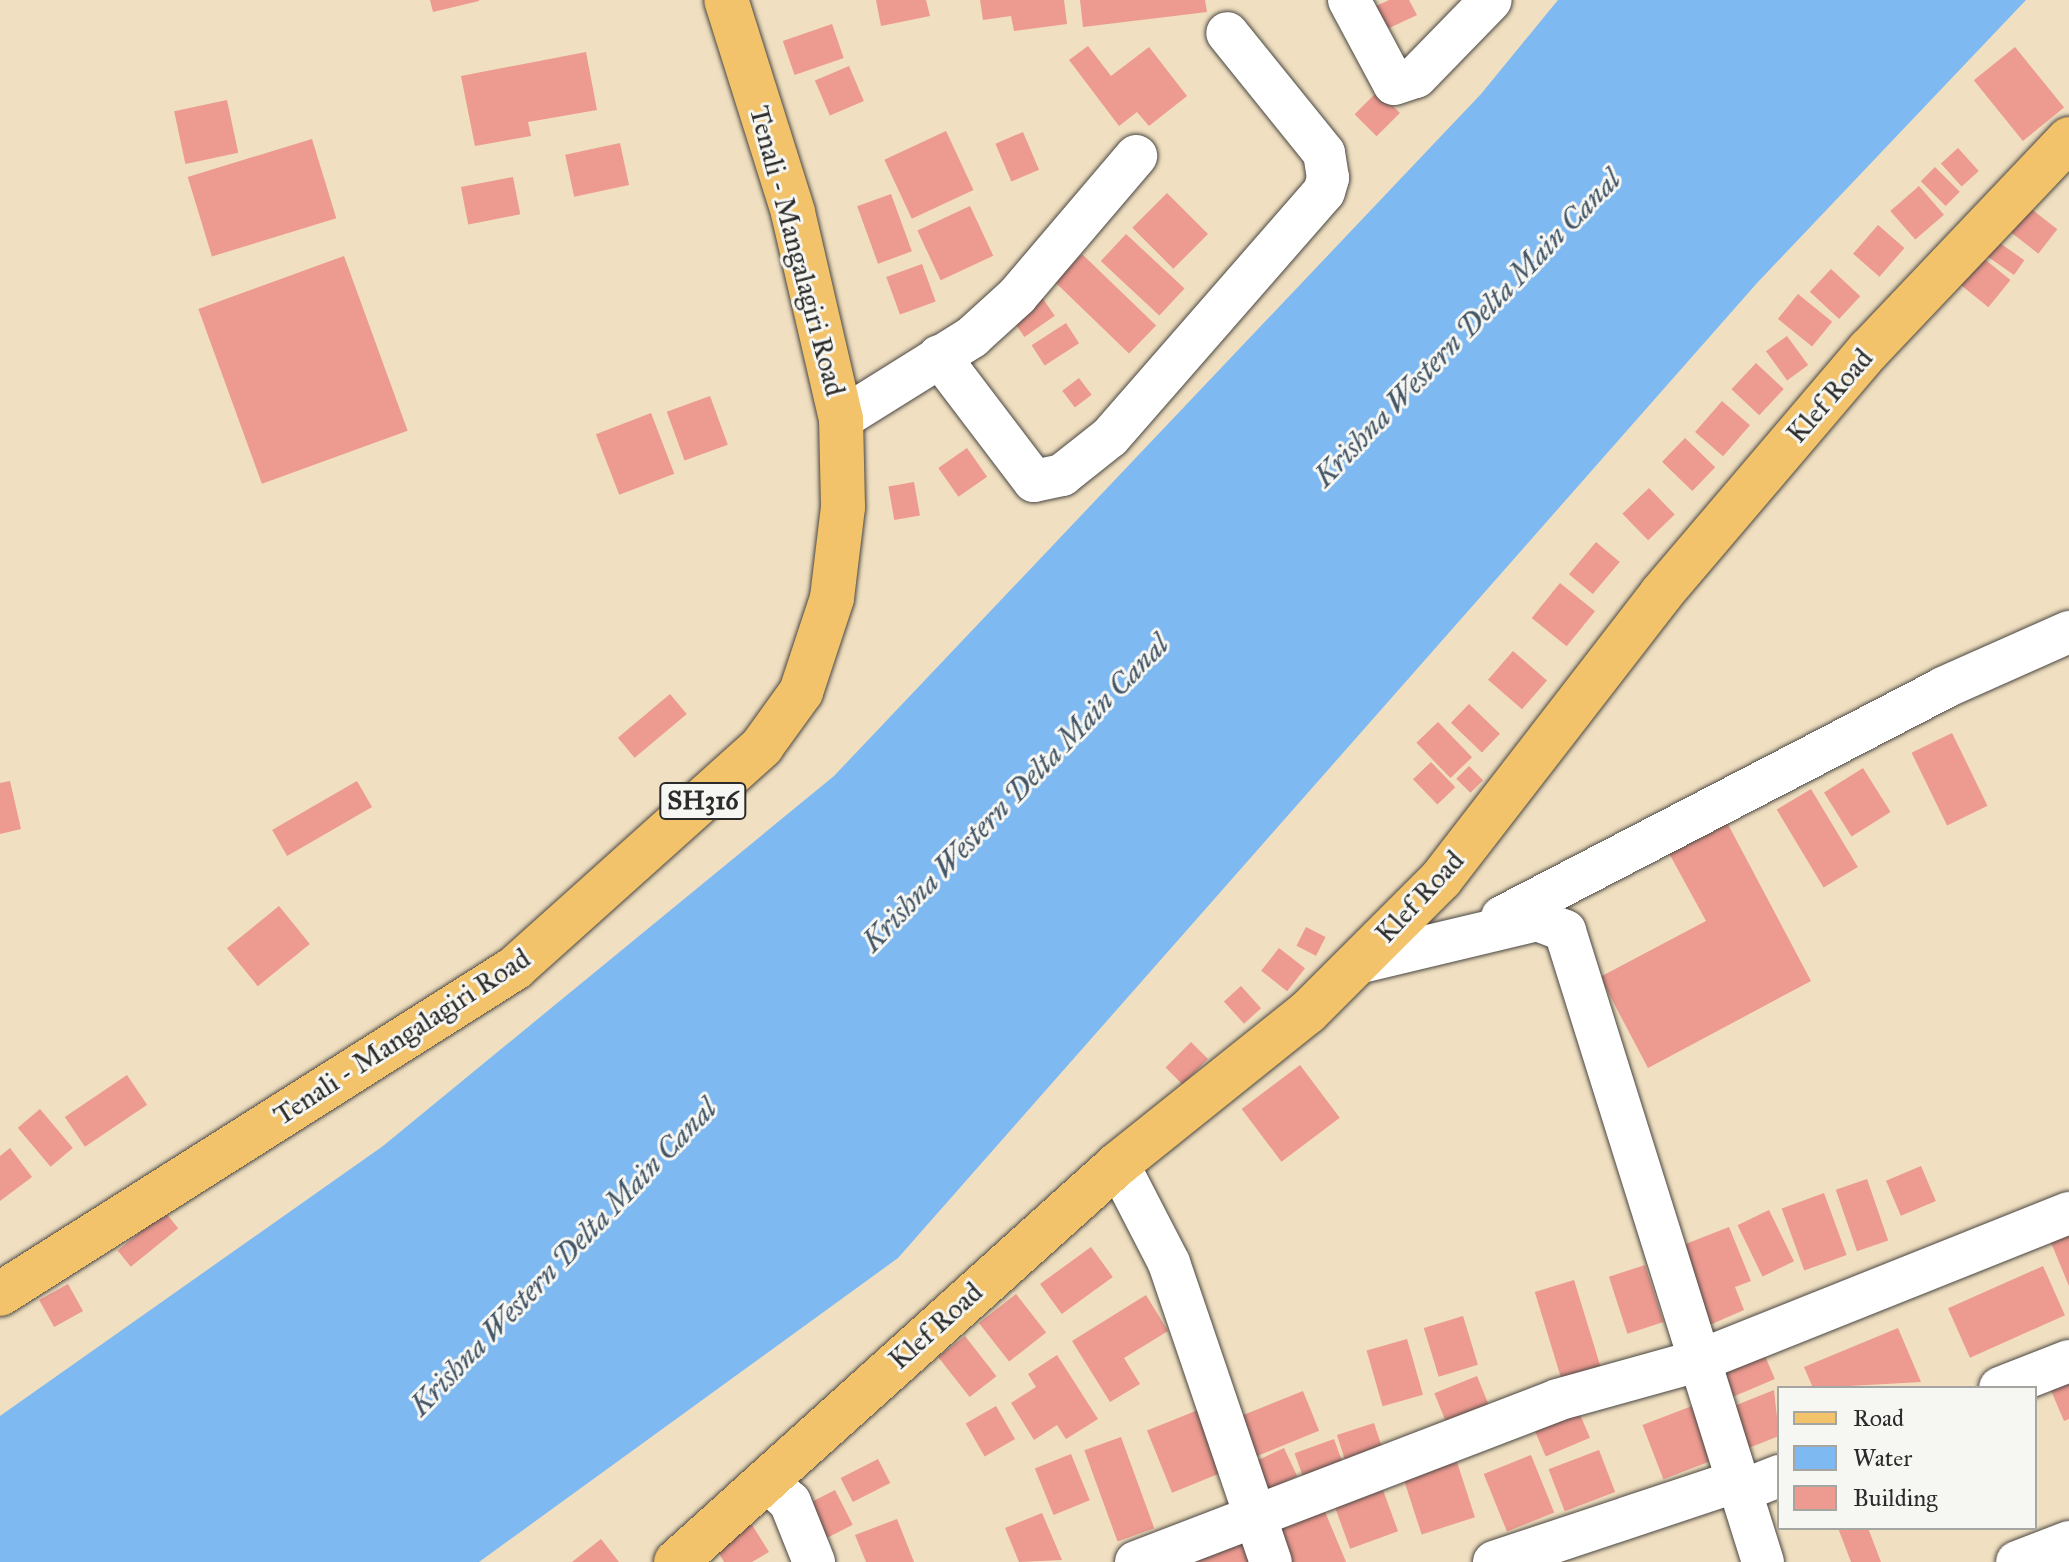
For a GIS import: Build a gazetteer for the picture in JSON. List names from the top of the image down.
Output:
{
  "streets": {
    "main road": ["Tenali - Mangalagiri Road", "Klef Road", "SH316"]
  },
  "water": ["Krishna Western Delta Main Canal"],
  "legend": ["Road", "Water", "Building"]
}
